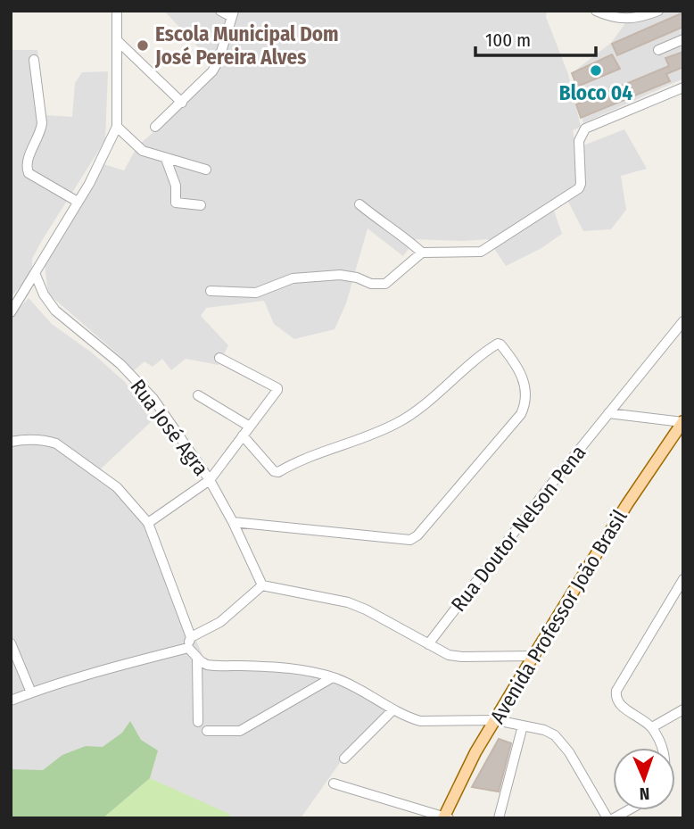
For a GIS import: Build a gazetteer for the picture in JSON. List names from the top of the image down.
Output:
{
  "streets": {
    "main road": ["Avenida Professor João Brasil"],
    "street": ["Rua José Agra", "Rua Doutor Nelson Pena"]
  },
  "places": ["Escola Municipal Dom José Pereira Alves", "Bloco 04"],
  "scale_bar": "100 m",
  "north": "bottom"
}
